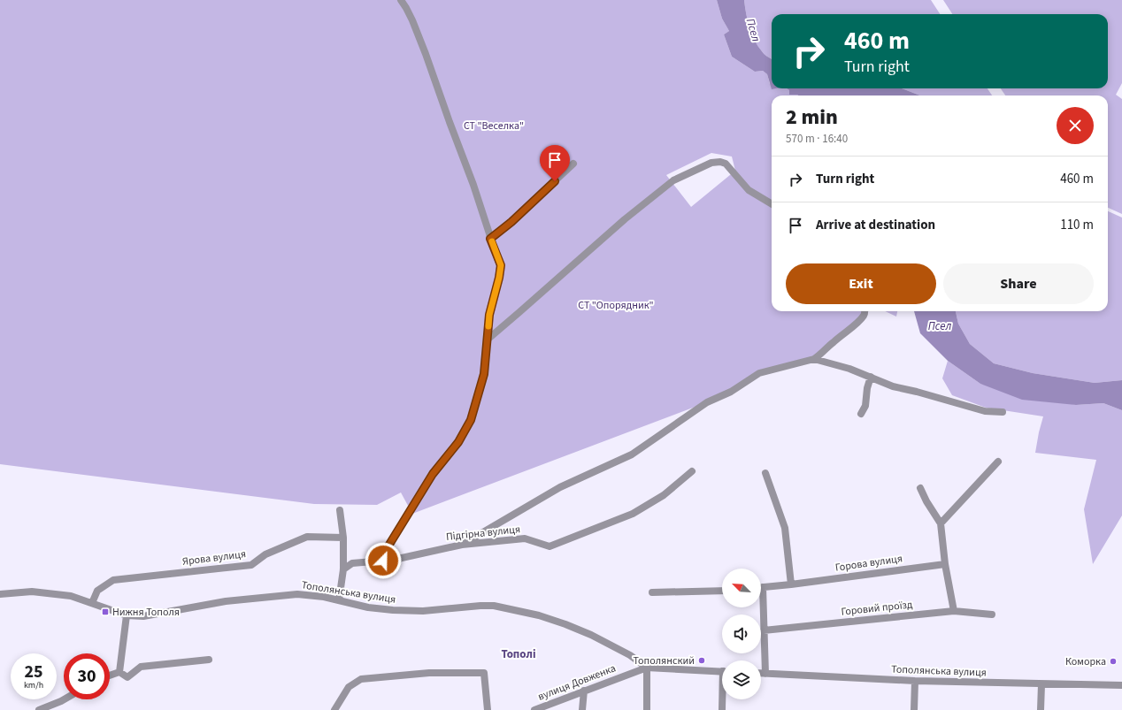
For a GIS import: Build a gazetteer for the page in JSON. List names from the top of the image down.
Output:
{
  "streets": {
    "street": [
      "Підгірна вулиця",
      "Ярова вулиця",
      "Горова вулиця",
      "Тополянська вулиця",
      "Горовий проїзд",
      "вулиця Довженка"
    ]
  },
  "crossings": [
    ["Ярова вулиця", "Тополянська вулиця"],
    ["Тополянська вулиця", "вулиця Довженка"]
  ],
  "districts": ["Тополі"],
  "water": ["Псел"],
  "parks": ["СТ \"Веселка\"", "СТ \"Опорядник\""],
  "places": {
    "transit": ["Нижня Тополя"],
    "other": ["Тополянский", "Коморка"]
  },
  "north": "top left",
  "page": {
    "turn": ["460 m", "Turn right"],
    "heading": ["2 min", "570 m · 16:40"],
    "list": [
      {
        "name": "Turn right",
        "value": "460 m"
      },
      {
        "name": "Arrive at destination",
        "value": "110 m"
      }
    ],
    "buttons": ["Exit", "Share"],
    "speed": "25 km/h",
    "limit": "30"
  }
}
